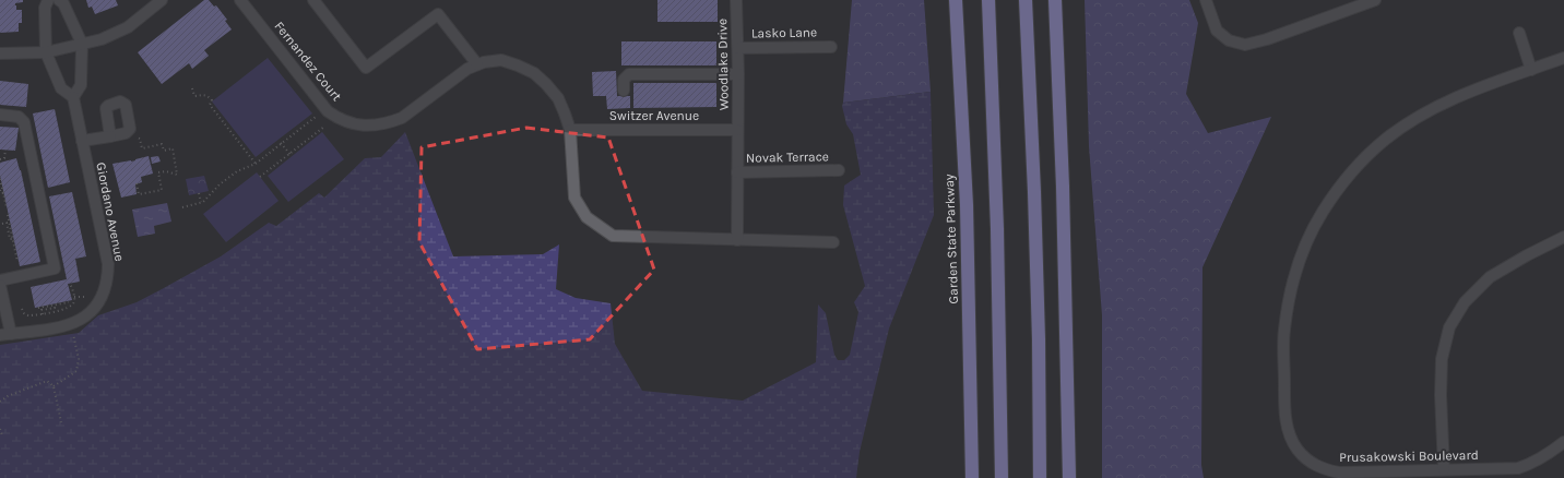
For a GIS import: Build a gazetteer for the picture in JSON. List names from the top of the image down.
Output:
{
  "streets": {
    "highway": ["Garden State Parkway"],
    "street": [
      "Lasko Lane",
      "Fernandez Court",
      "Woodlake Drive",
      "Switzer Avenue",
      "Novak Terrace",
      "Giordano Avenue",
      "Prusakowski Boulevard"
    ]
  },
  "crossings": [
    ["Lasko Lane", "Woodlake Drive"],
    ["Fernandez Court", "Woodlake Drive"],
    ["Fernandez Court", "Switzer Avenue"],
    ["Woodlake Drive", "Switzer Avenue"],
    ["Woodlake Drive", "Novak Terrace"]
  ]
}
